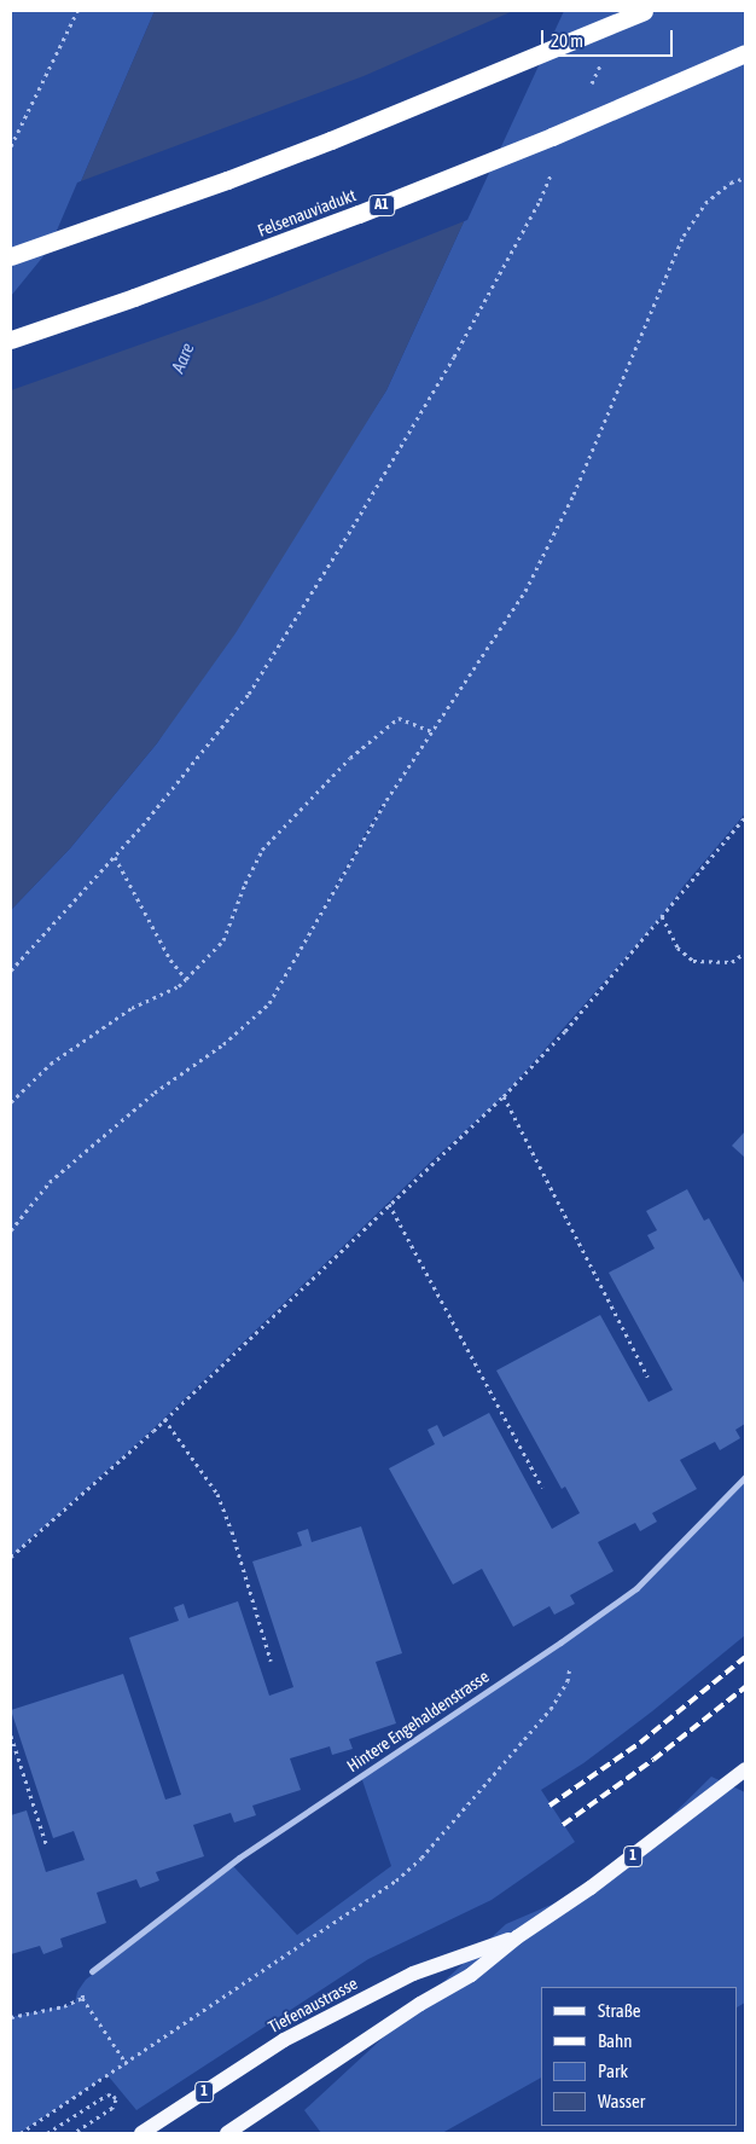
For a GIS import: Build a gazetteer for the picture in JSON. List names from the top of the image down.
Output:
{
  "streets": {
    "highway": ["A1", "Felsenauviadukt"],
    "main road": ["1", "Tiefenaustrasse"],
    "street": ["Hintere Engehaldenstrasse"]
  },
  "water": ["Aare"],
  "legend": [
    "Straße",
    "Bahn",
    "Park",
    "Wasser"
  ],
  "scale_bar": "20 m"
}
